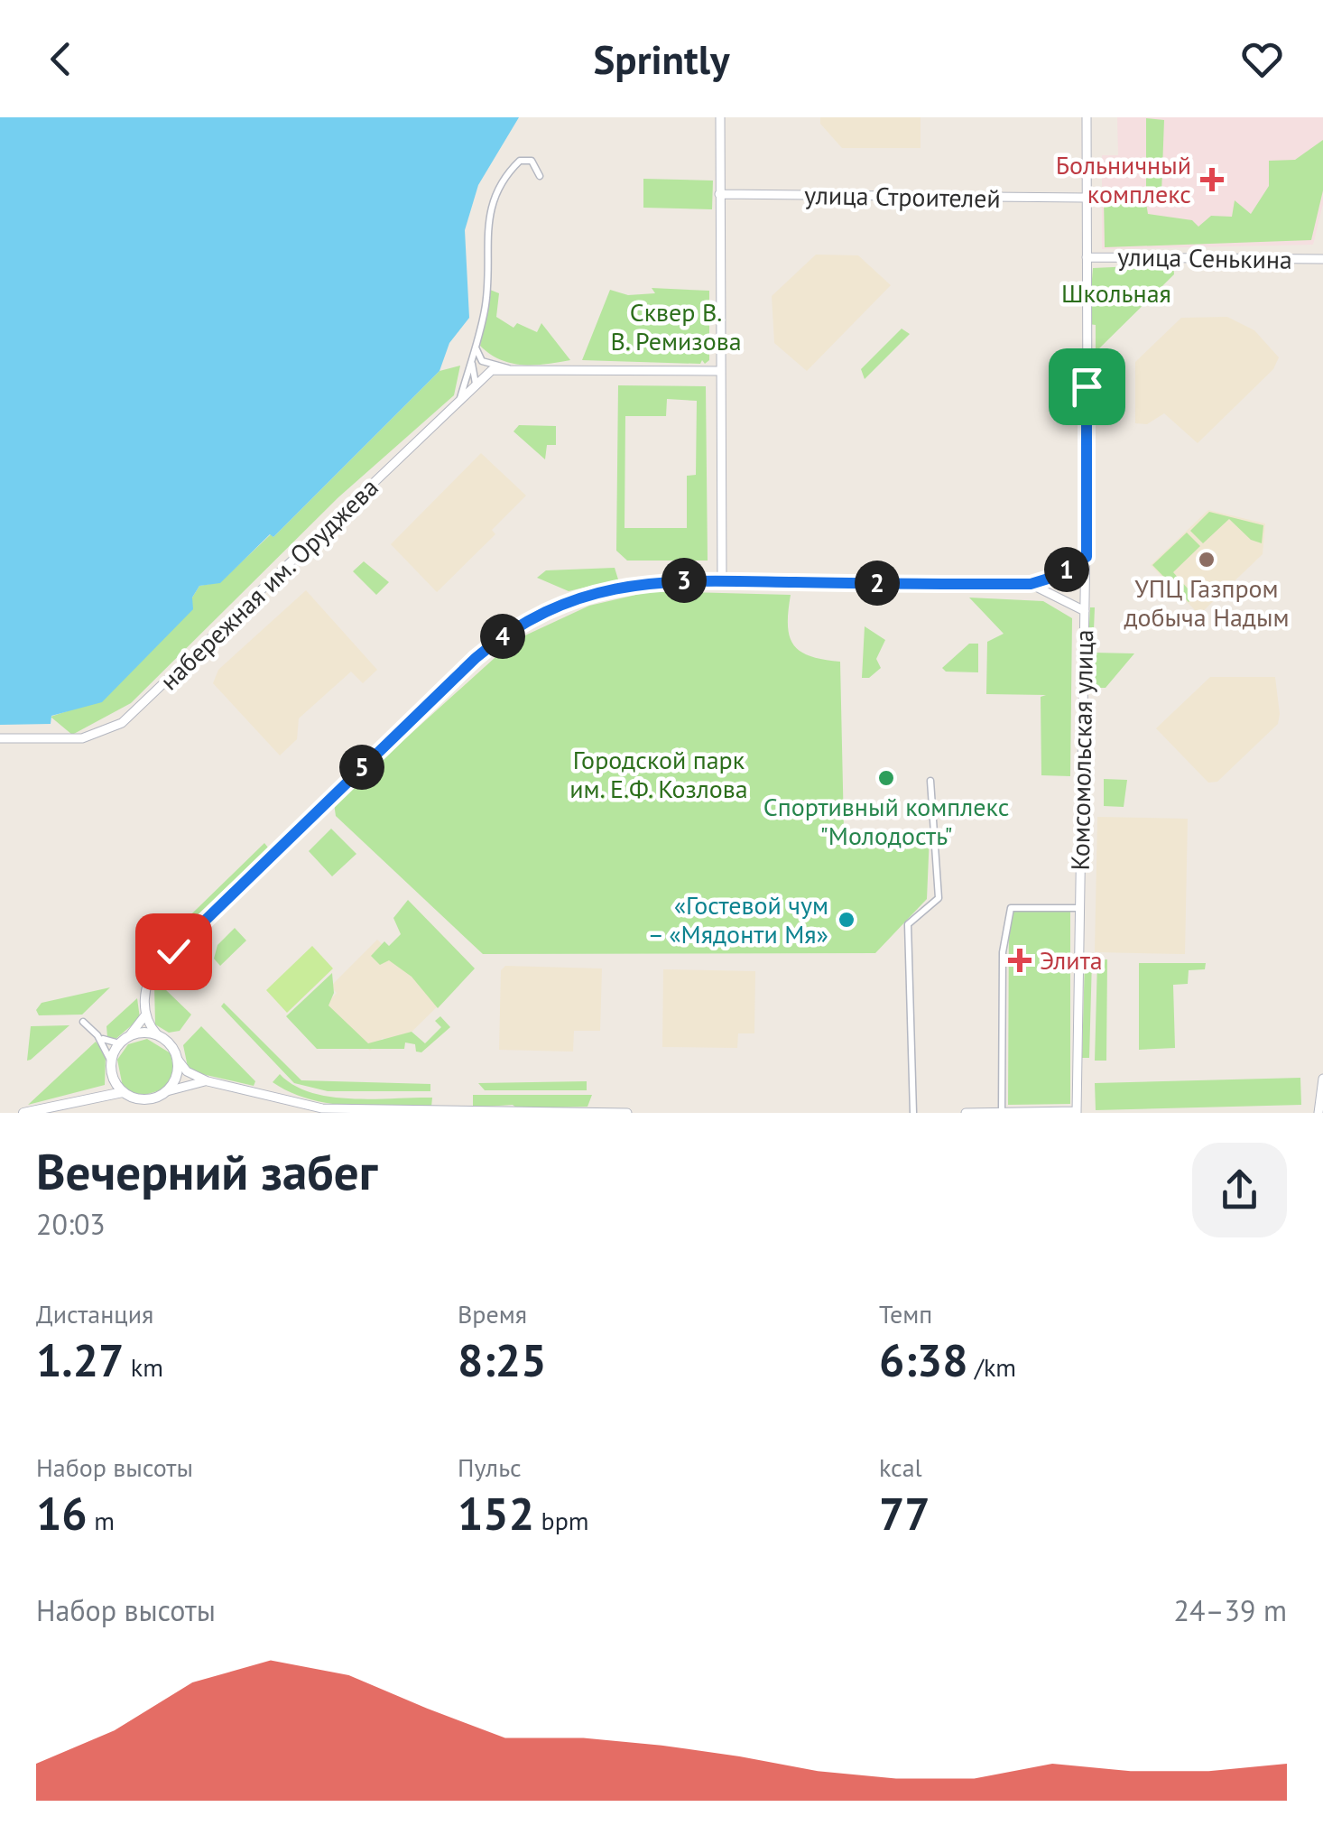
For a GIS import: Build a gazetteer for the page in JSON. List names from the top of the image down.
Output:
{
  "streets": {
    "street": [
      "улица Строителей",
      "улица Сенькина",
      "набережная им. Оруджева",
      "Комсомольская улица"
    ]
  },
  "crossings": [
    ["улица Строителей", "Комсомольская улица"],
    ["улица Сенькина", "Комсомольская улица"]
  ],
  "parks": ["Школьная", "Сквер В. В. Ремизова", "Городской парк им. Е.Ф. Козлова"],
  "places": {
    "health": ["Больничный комплекс", "Элита"],
    "other": ["УПЦ Газпром добыча Надым", "Спортивный комплекс \"Молодость\"", "«Гостевой чум – «Мядонти Мя»"]
  },
  "page": {
    "header": "Sprintly",
    "pins": [
      "1",
      "3",
      "2",
      "4",
      "5"
    ],
    "heading": ["Вечерний забег", "20:03"],
    "stats": [
      ["Дистанция", "1.27 km"],
      ["Время", "8:25"],
      ["Темп", "6:38 /km"],
      ["Набор высоты", "16 m"],
      ["Пульс", "152 bpm"],
      ["kcal", "77"]
    ],
    "chart": ["Набор высоты", "24–39 m"]
  }
}
